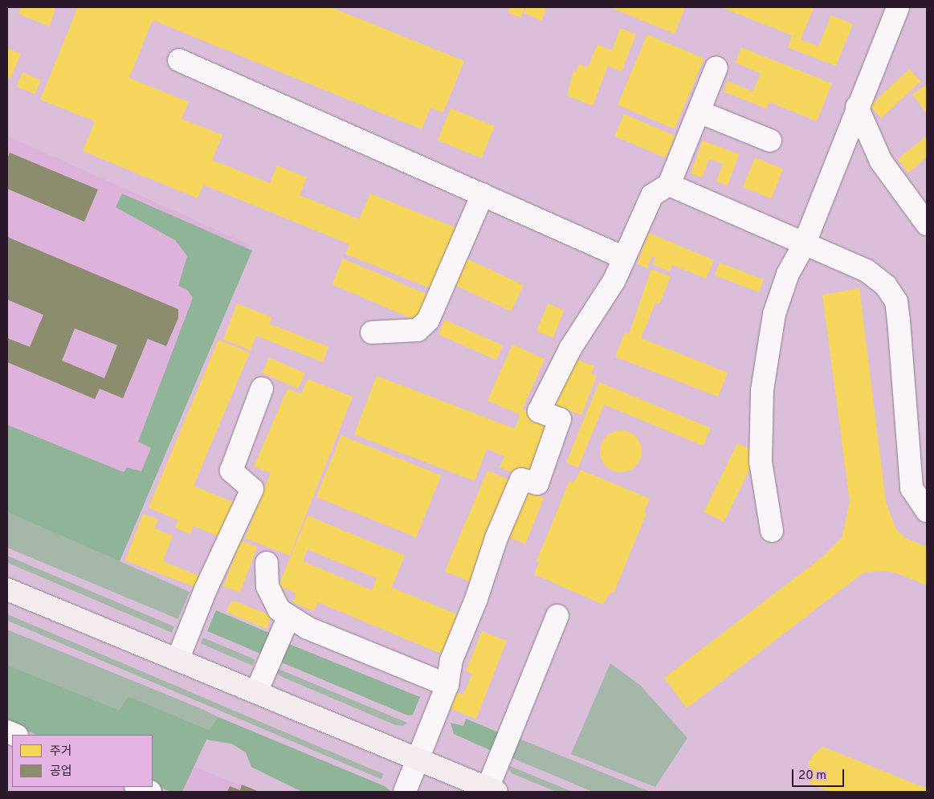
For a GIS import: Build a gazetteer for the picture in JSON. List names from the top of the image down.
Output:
{
  "legend": ["주거", "공업"],
  "scale_bar": "20 m"
}
